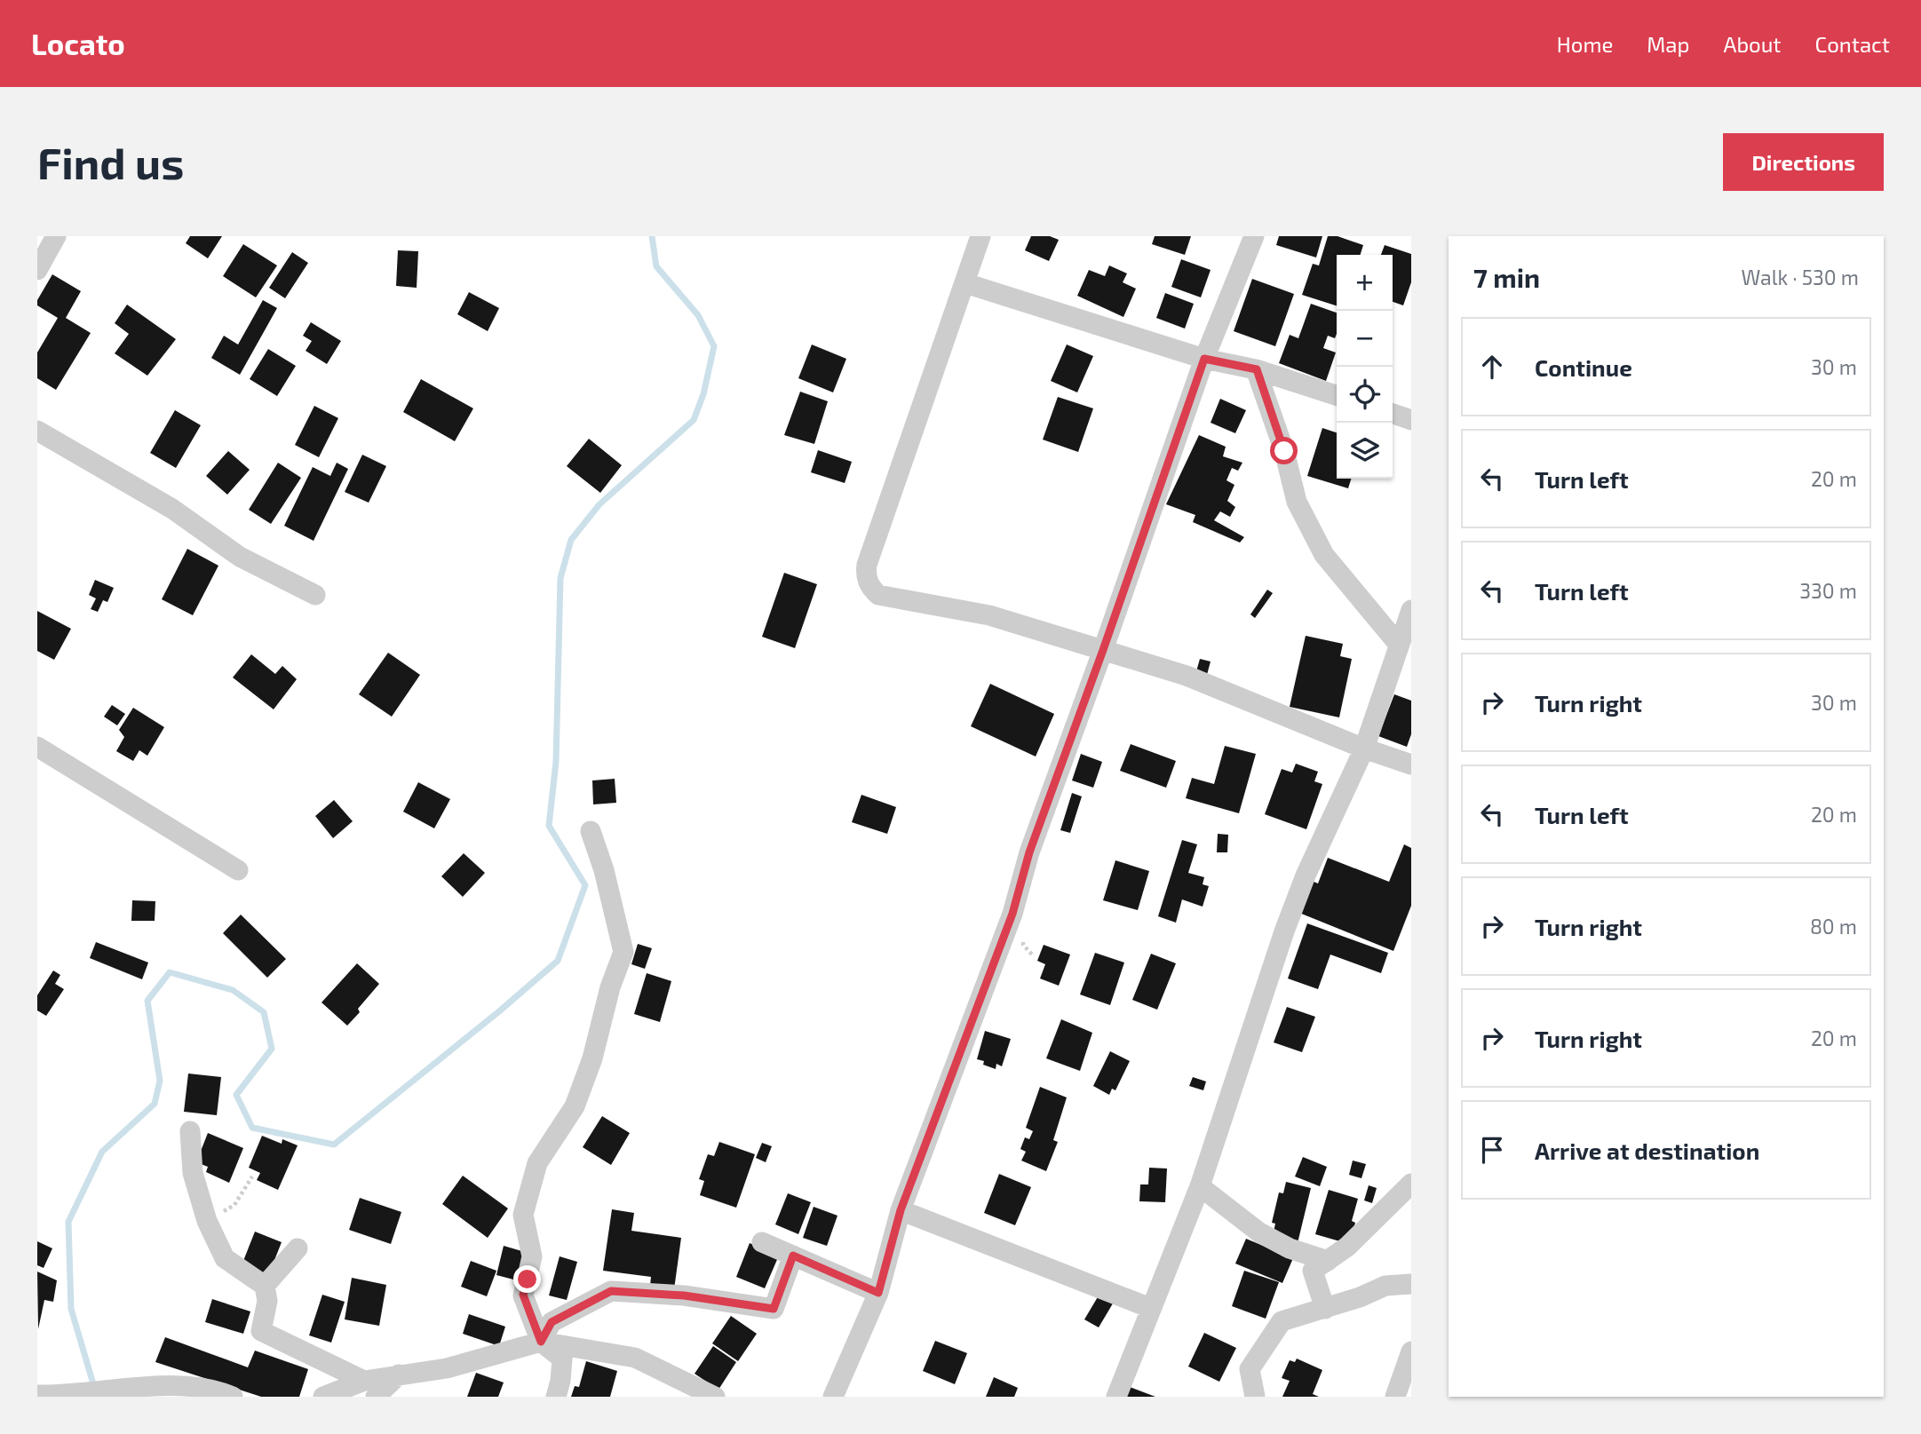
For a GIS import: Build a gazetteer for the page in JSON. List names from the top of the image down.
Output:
{
  "page": {
    "header": "Locato",
    "nav": [
      "Home",
      "Map",
      "About",
      "Contact"
    ],
    "buttons": "Directions",
    "title": "Find us",
    "heading": ["7 min", "Walk · 530 m"],
    "map_buttons": ["+", "−"],
    "list": [
      ["Continue", "30 m"],
      ["Turn left", "20 m"],
      ["Turn left", "330 m"],
      ["Turn right", "30 m"],
      ["Turn left", "20 m"],
      ["Turn right", "80 m"],
      ["Turn right", "20 m"],
      "Arrive at destination"
    ]
  }
}
